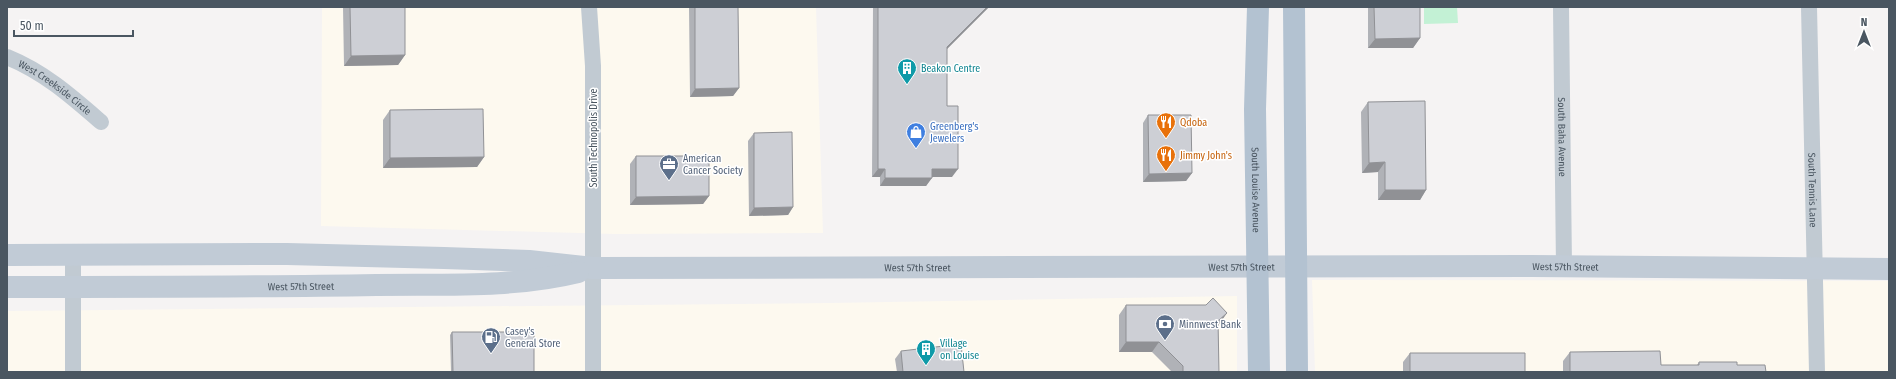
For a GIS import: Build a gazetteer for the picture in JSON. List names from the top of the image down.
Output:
{
  "streets": {
    "main road": ["South Louise Avenue", "West 57th Street"],
    "street": [
      "West Creekside Circle",
      "South Baha Avenue",
      "South Technopolis Drive",
      "South Tennis Lane"
    ]
  },
  "crossings": [
    ["South Baha Avenue", "West 57th Street"],
    ["South Technopolis Drive", "West 57th Street"],
    ["South Louise Avenue", "West 57th Street"],
    ["South Tennis Lane", "West 57th Street"]
  ],
  "places": {
    "building": ["Beakon Centre", "Village on Louise"],
    "restaurant": ["Qdoba", "Jimmy John's"],
    "shop": ["Greenberg's Jewelers"],
    "office": ["American Cancer Society"],
    "bank": ["Minnwest Bank"],
    "fuel station": ["Casey's General Store"]
  },
  "scale_bar": "50 m",
  "north": "top"
}
